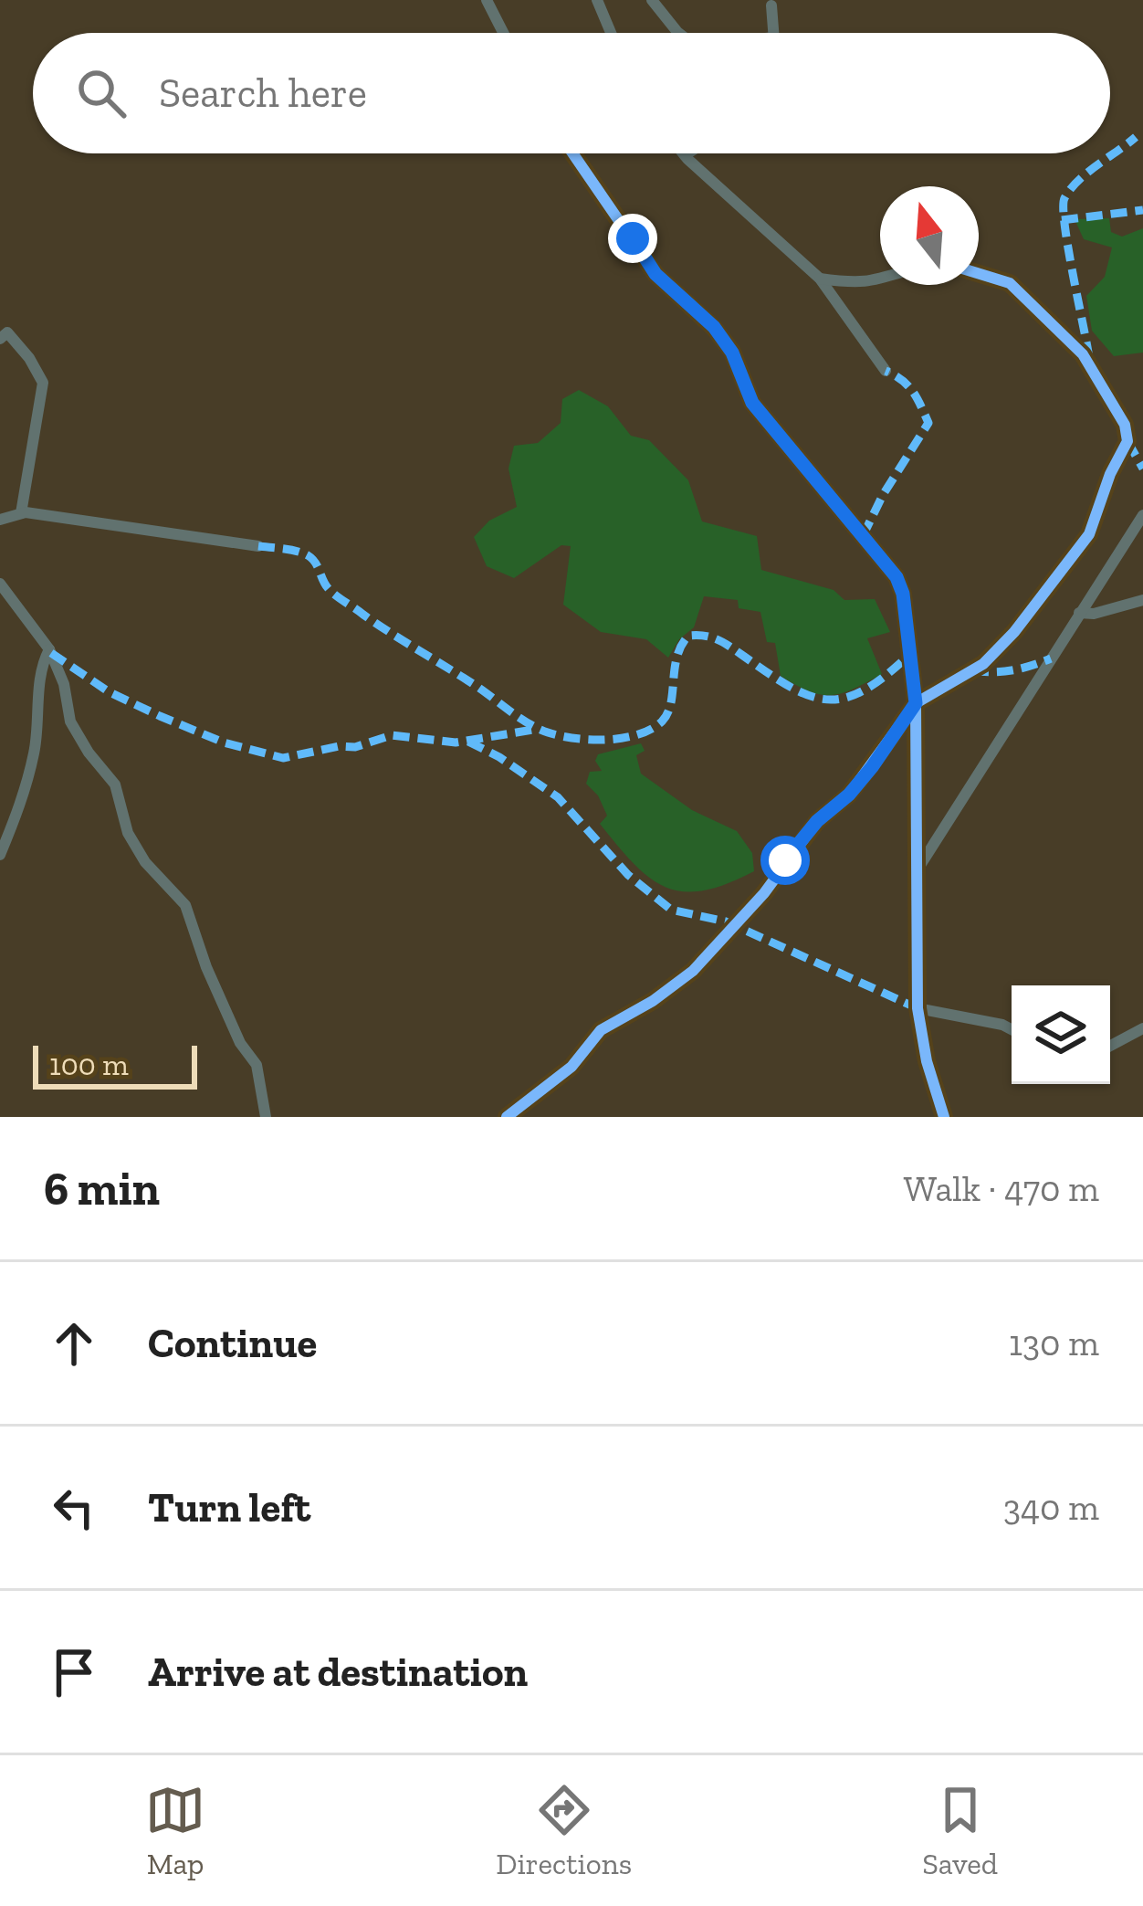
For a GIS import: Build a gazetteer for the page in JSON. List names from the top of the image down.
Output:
{
  "scale_bar": "100 m",
  "north": "top",
  "page": {
    "search": "Search here",
    "scale": "100 m",
    "heading": ["6 min", "Walk · 470 m"],
    "list": [
      ["Continue", "130 m"],
      ["Turn left", "340 m"],
      "Arrive at destination"
    ],
    "nav": ["Map", "Directions", "Saved"]
  }
}
